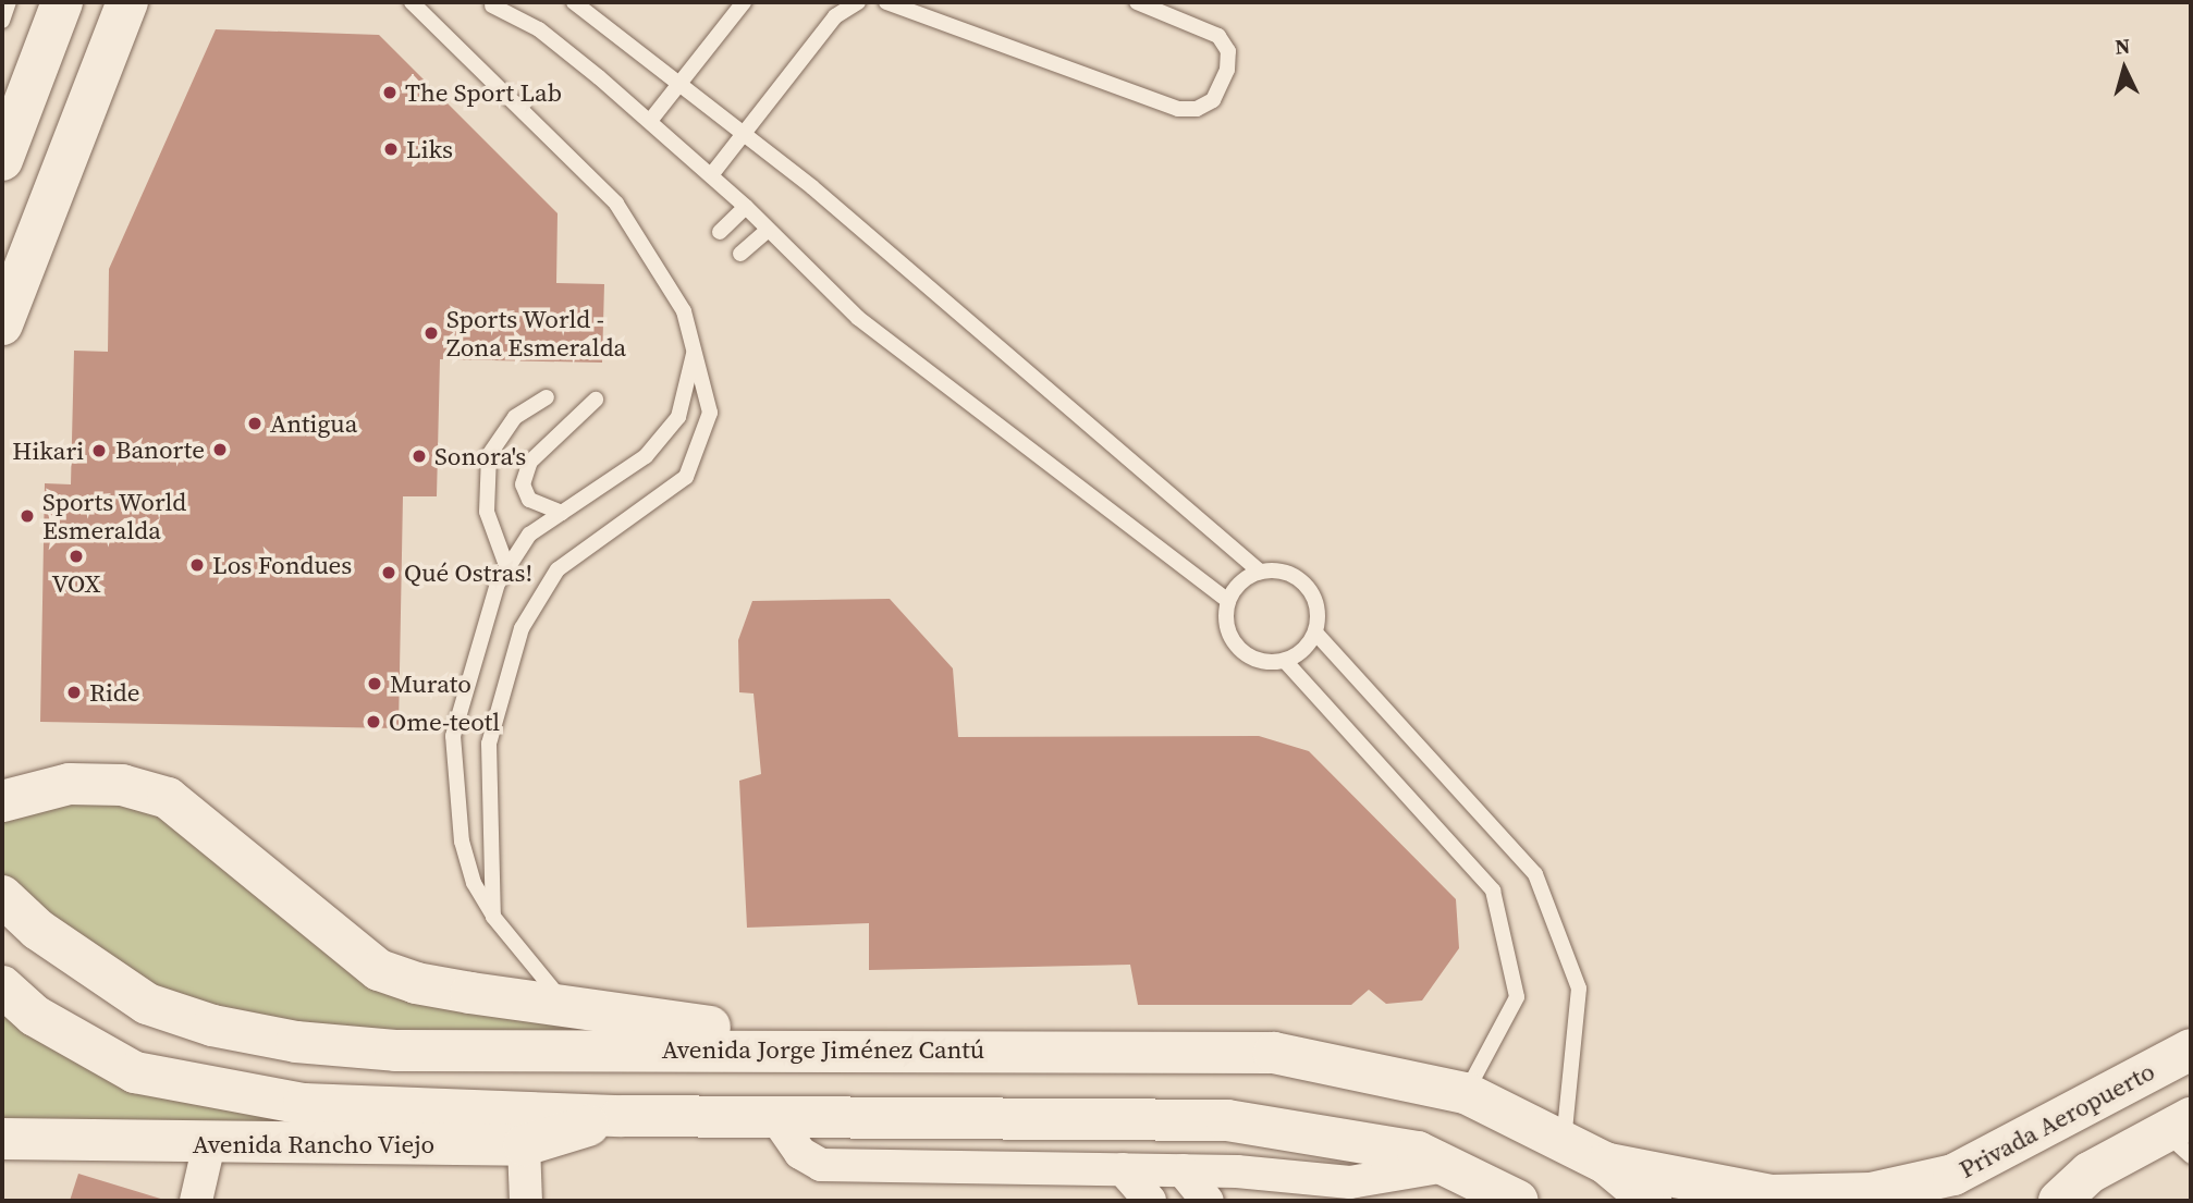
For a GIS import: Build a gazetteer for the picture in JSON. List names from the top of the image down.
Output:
{
  "streets": {
    "main road": ["Avenida Jorge Jiménez Cantú", "Privada Aeropuerto", "Avenida Rancho Viejo"]
  },
  "crossings": [
    ["Avenida Jorge Jiménez Cantú", "Privada Aeropuerto"]
  ],
  "places": [
    "The Sport Lab",
    "Liks",
    "Sports World - Zona Esmeralda",
    "Antigua",
    "Banorte",
    "Hikari",
    "Sonora's",
    "Sports World Esmeralda",
    "VOX",
    "Los Fondues",
    "Qué Ostras!",
    "Murato",
    "Ride",
    "Ome-teotl"
  ],
  "north": "top"
}
